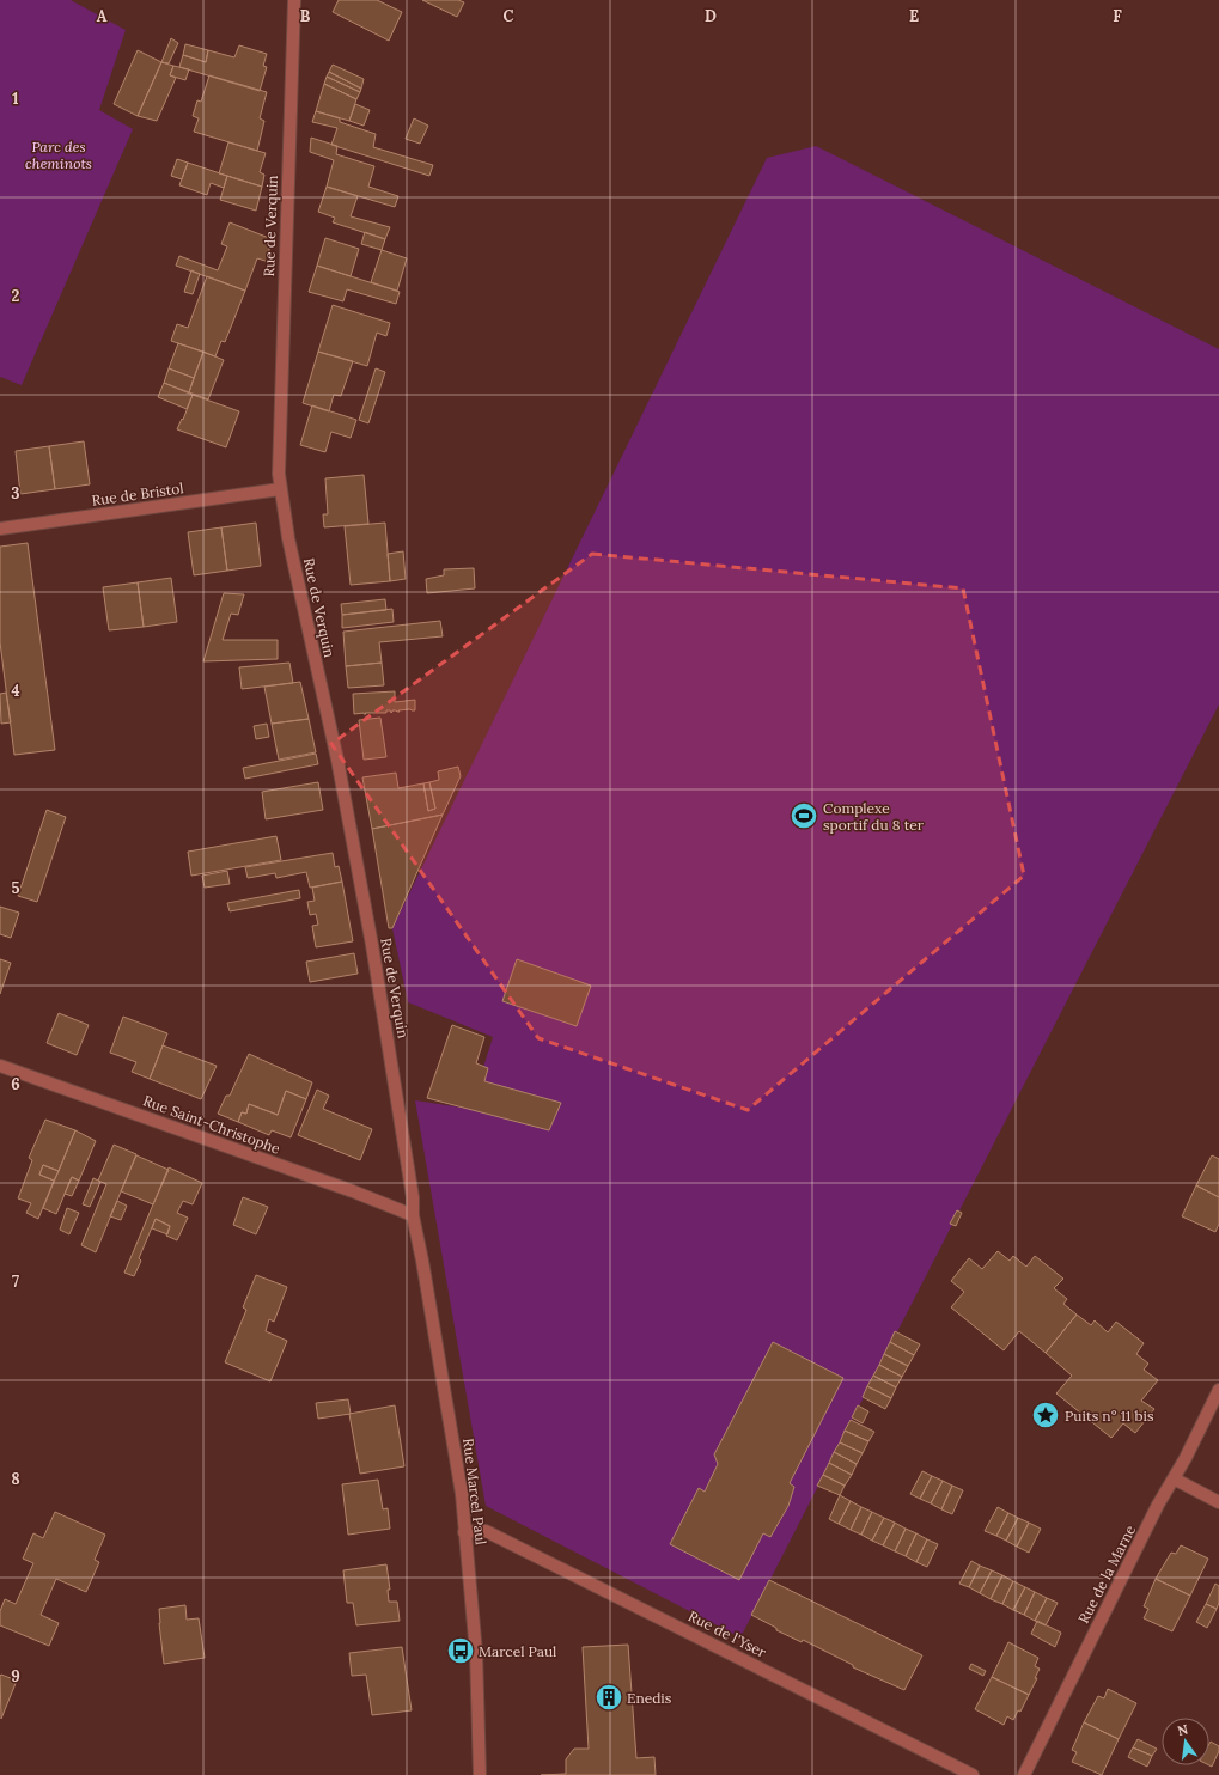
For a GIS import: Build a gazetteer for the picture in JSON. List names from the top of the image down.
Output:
{
  "streets": {
    "street": [
      "Rue de Verquin",
      "Rue de Bristol",
      "Rue Saint-Christophe",
      "Rue Marcel Paul",
      "Rue de la Marne",
      "Rue de l'Yser"
    ]
  },
  "crossings": [
    ["Rue de Verquin", "Rue de Bristol"],
    ["Rue de Verquin", "Rue Saint-Christophe"],
    ["Rue de Verquin", "Rue Marcel Paul"],
    ["Rue Saint-Christophe", "Rue Marcel Paul"],
    ["Rue Marcel Paul", "Rue de l'Yser"]
  ],
  "parks": ["Parc des cheminots"],
  "places": {
    "sports": ["Complexe sportif du 8 ter"],
    "place": ["Puits n° 11 bis"],
    "bus stop": ["Marcel Paul"],
    "building": ["Enedis"]
  },
  "north": "top",
  "grid": {
    "columns": [
      "A",
      "B",
      "C",
      "D",
      "E",
      "F"
    ],
    "rows": [
      "1",
      "2",
      "3",
      "4",
      "5",
      "6",
      "7",
      "8",
      "9"
    ]
  }
}
